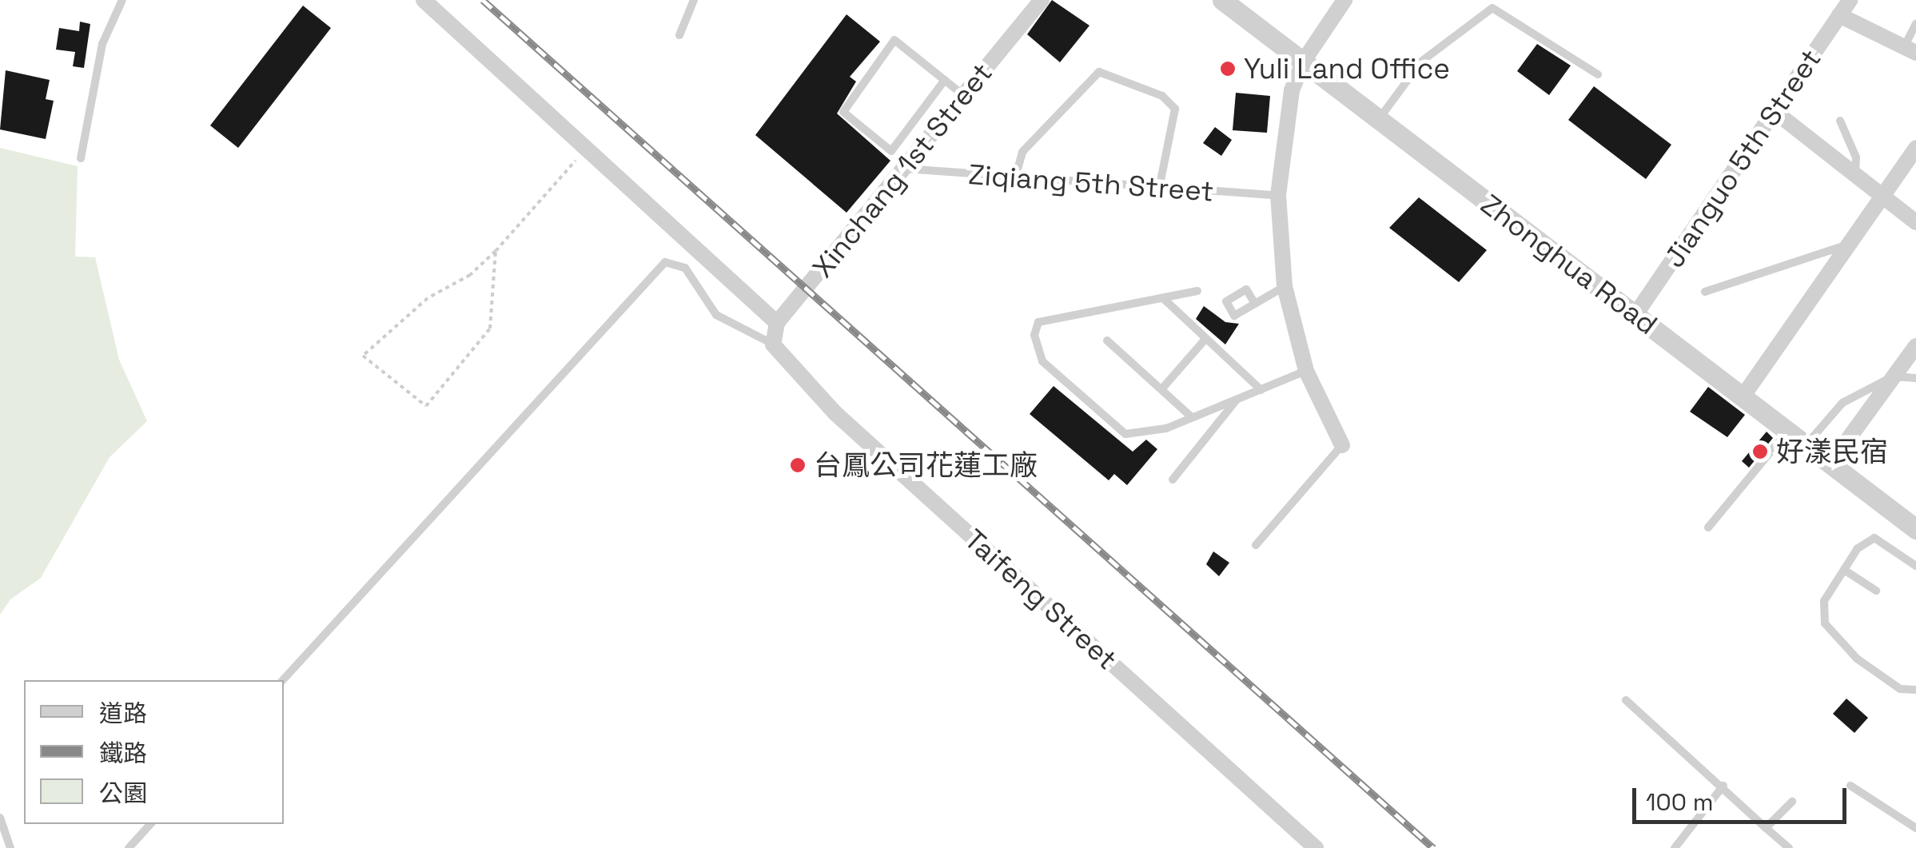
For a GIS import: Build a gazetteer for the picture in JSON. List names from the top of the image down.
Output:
{
  "streets": {
    "street": [
      "Jianguo 5th Street",
      "Xinchang 1st Street",
      "Zhonghua Road",
      "Taifeng Street"
    ],
    "lane": ["Ziqiang 5th Street"]
  },
  "crossings": [
    ["Jianguo 5th Street", "Zhonghua Road"],
    ["Xinchang 1st Street", "Ziqiang 5th Street"]
  ],
  "places": ["Yuli Land Office", "好漾民宿", "台鳳公司花蓮工廠"],
  "legend": ["道路", "鐵路", "公園"],
  "scale_bar": "100 m"
}
